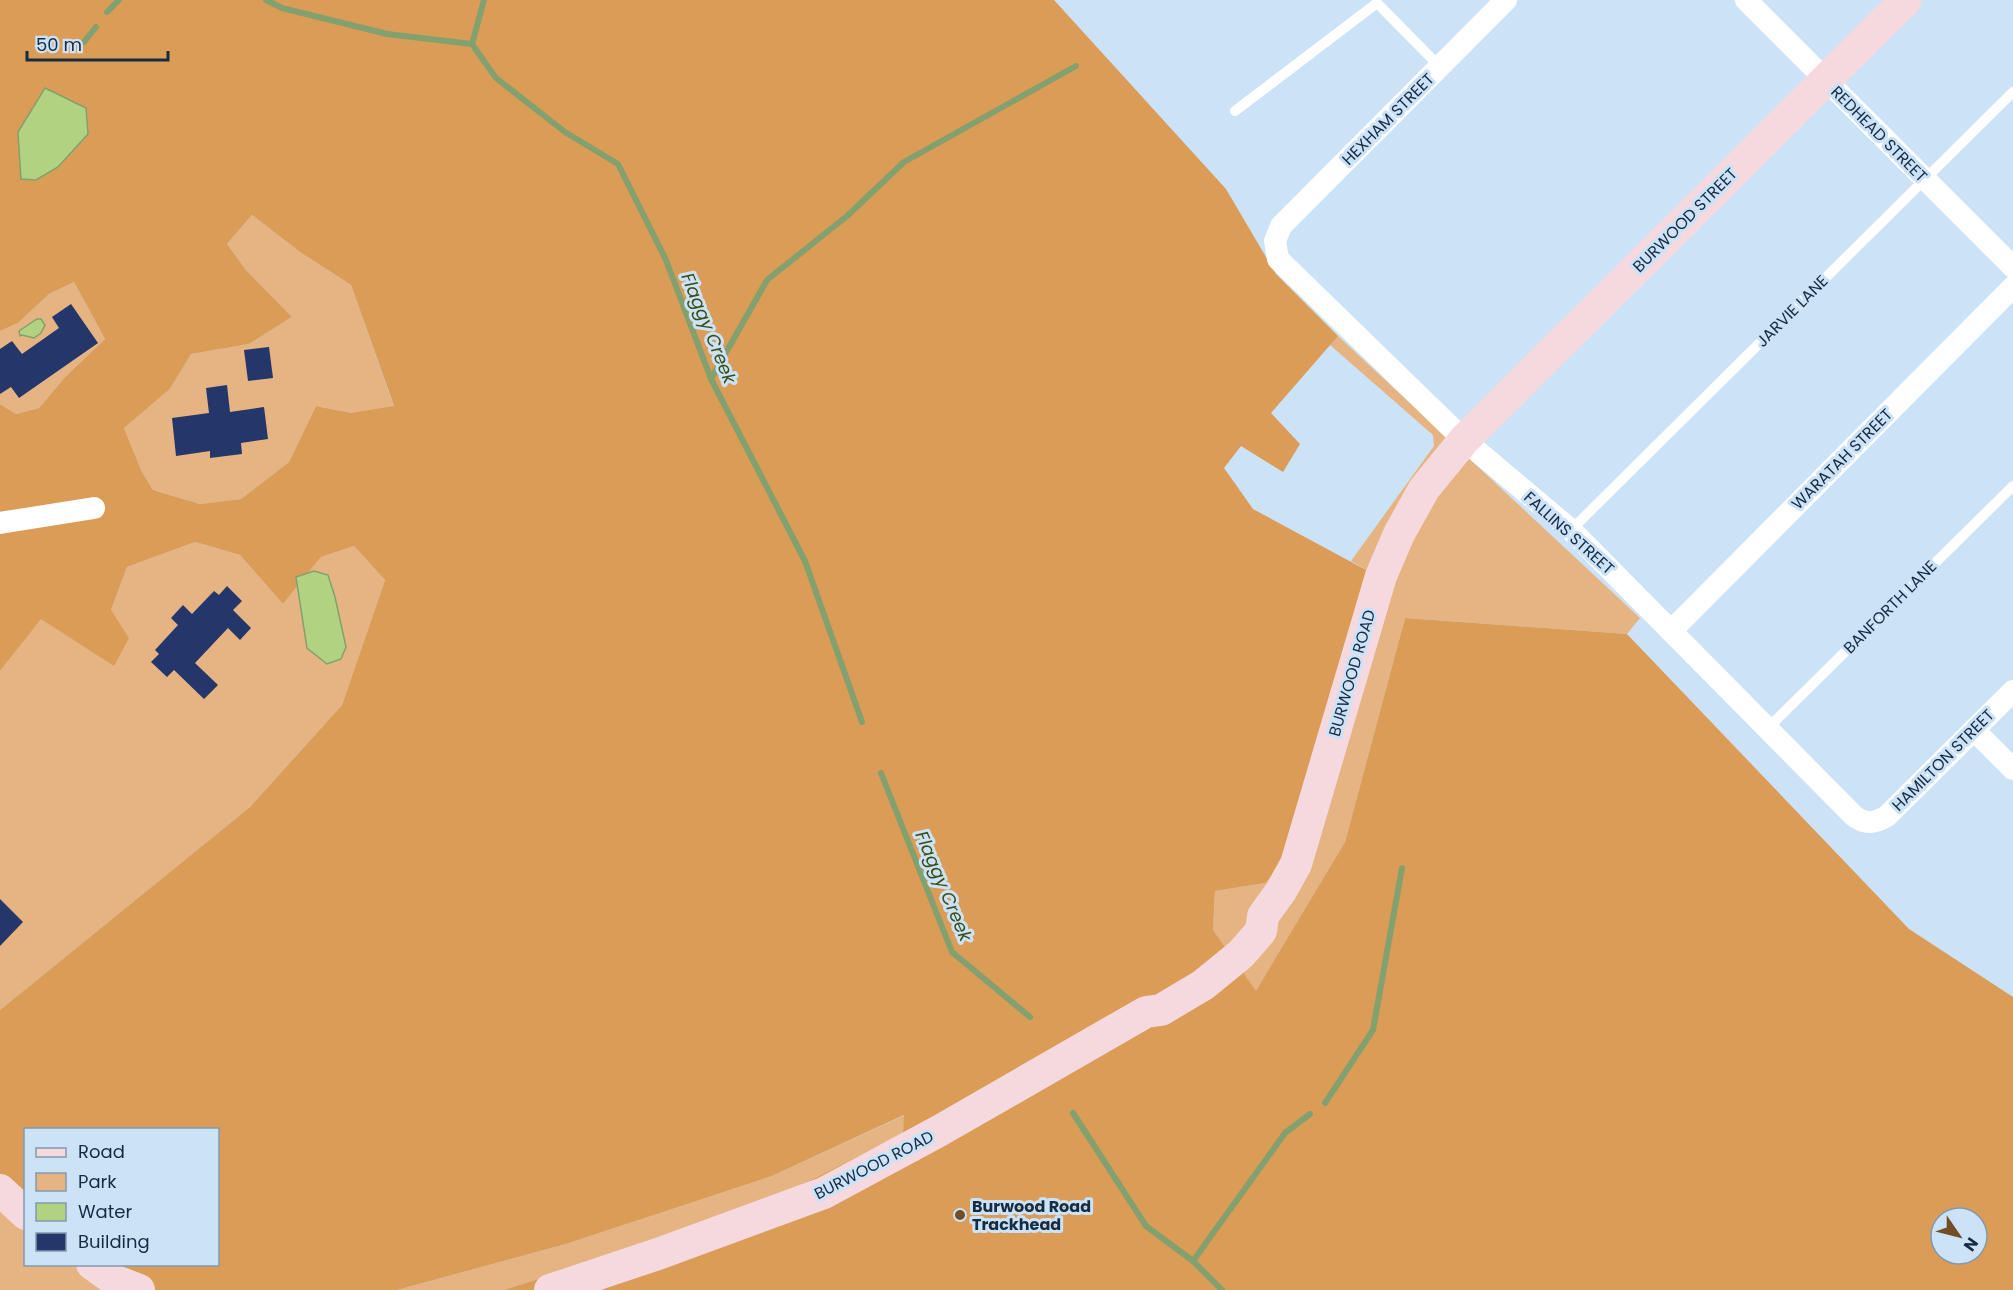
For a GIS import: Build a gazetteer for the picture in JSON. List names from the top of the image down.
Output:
{
  "streets": {
    "main road": ["BURWOOD STREET", "BURWOOD ROAD"],
    "street": [
      "HEXHAM STREET",
      "REDHEAD STREET",
      "WARATAH STREET",
      "FALLINS STREET",
      "HAMILTON STREET"
    ],
    "lane": ["JARVIE LANE", "BANFORTH LANE"]
  },
  "crossings": [
    ["HEXHAM STREET", "FALLINS STREET"],
    ["REDHEAD STREET", "BURWOOD STREET"],
    ["REDHEAD STREET", "JARVIE LANE"],
    ["BURWOOD STREET", "FALLINS STREET"],
    ["BURWOOD STREET", "BURWOOD ROAD"],
    ["JARVIE LANE", "FALLINS STREET"],
    ["WARATAH STREET", "FALLINS STREET"],
    ["FALLINS STREET", "BANFORTH LANE"],
    ["FALLINS STREET", "BURWOOD ROAD"],
    ["FALLINS STREET", "HAMILTON STREET"]
  ],
  "water": ["Flaggy Creek"],
  "places": ["Burwood Road Trackhead"],
  "legend": [
    "Road",
    "Park",
    "Water",
    "Building"
  ],
  "scale_bar": "50 m",
  "north": "bottom right"
}
